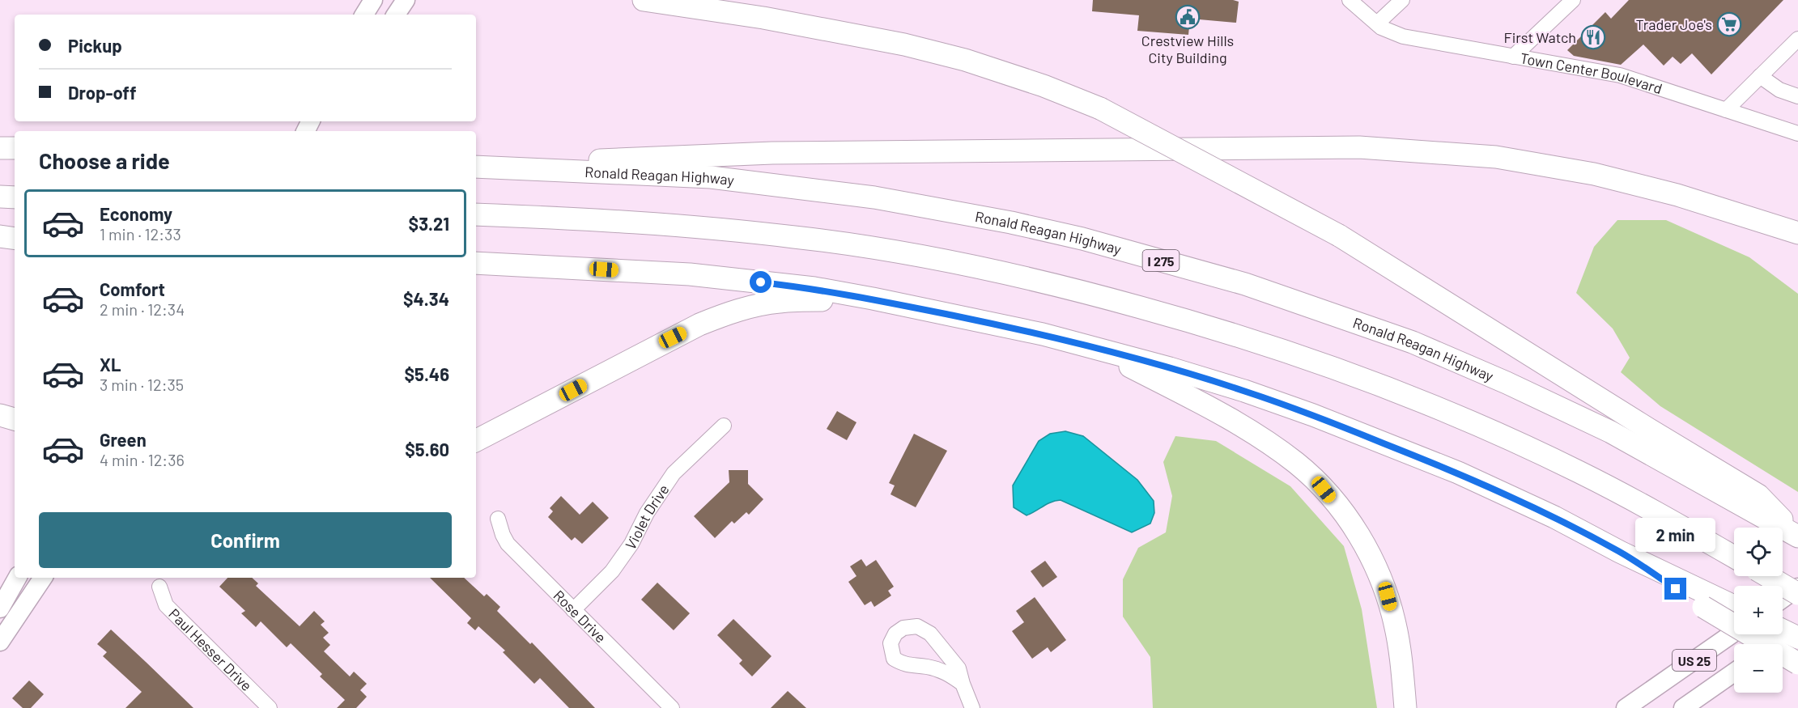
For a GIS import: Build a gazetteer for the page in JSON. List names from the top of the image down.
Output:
{
  "streets": {
    "highway": ["Ronald Reagan Highway", "I 275"],
    "main road": ["US 25"],
    "street": [
      "Town Center Boulevard",
      "Violet Drive",
      "Rose Drive",
      "Paul Hesser Drive"
    ]
  },
  "crossings": [
    ["Violet Drive", "Rose Drive"]
  ],
  "places": {
    "public building": ["Crestview Hills City Building"],
    "supermarket": ["Trader Joe's"],
    "restaurant": ["First Watch"]
  },
  "page": {
    "banner": ["Pickup", "Drop-off"],
    "heading": "Choose a ride",
    "list": [
      {
        "name": "Economy",
        "note": "1 min · 12:33",
        "value": "$3.21"
      },
      {
        "name": "Comfort",
        "note": "2 min · 12:34",
        "value": "$4.34"
      },
      {
        "name": "XL",
        "note": "3 min · 12:35",
        "value": "$5.46"
      },
      {
        "name": "Green",
        "note": "4 min · 12:36",
        "value": "$5.60"
      }
    ],
    "buttons": "Confirm",
    "bubble": "2 min",
    "map_buttons": ["+", "−"]
  }
}
